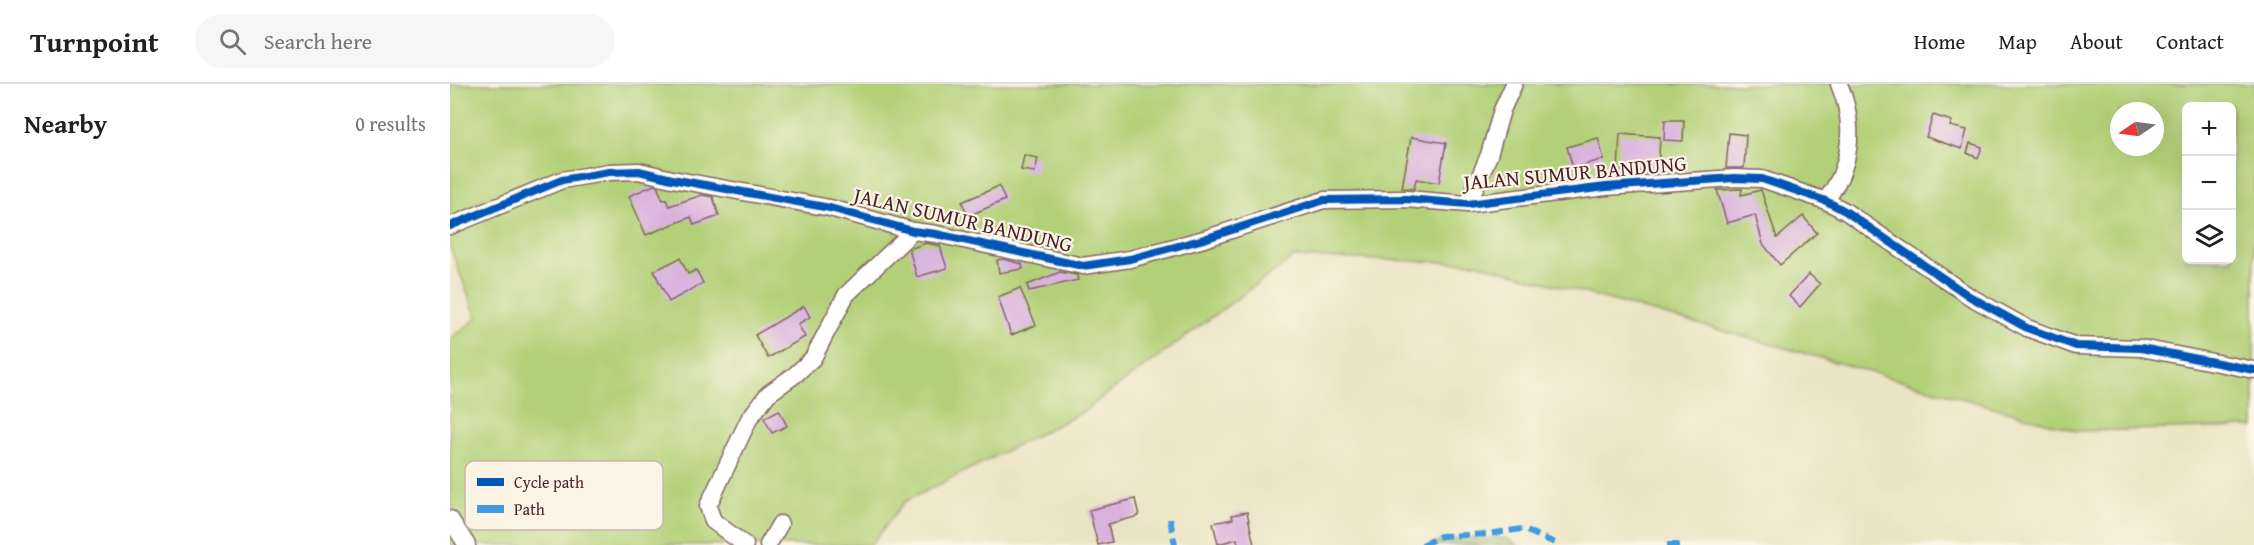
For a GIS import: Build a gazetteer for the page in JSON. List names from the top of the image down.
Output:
{
  "streets": {
    "street": ["JALAN SUMUR BANDUNG"]
  },
  "legend": ["Cycle path", "Path"],
  "north": "left",
  "page": {
    "header": "Turnpoint",
    "search": "Search here",
    "nav": [
      "Home",
      "Map",
      "About",
      "Contact"
    ],
    "heading": ["Nearby", "0 results"],
    "map_buttons": ["+", "−"]
  }
}
